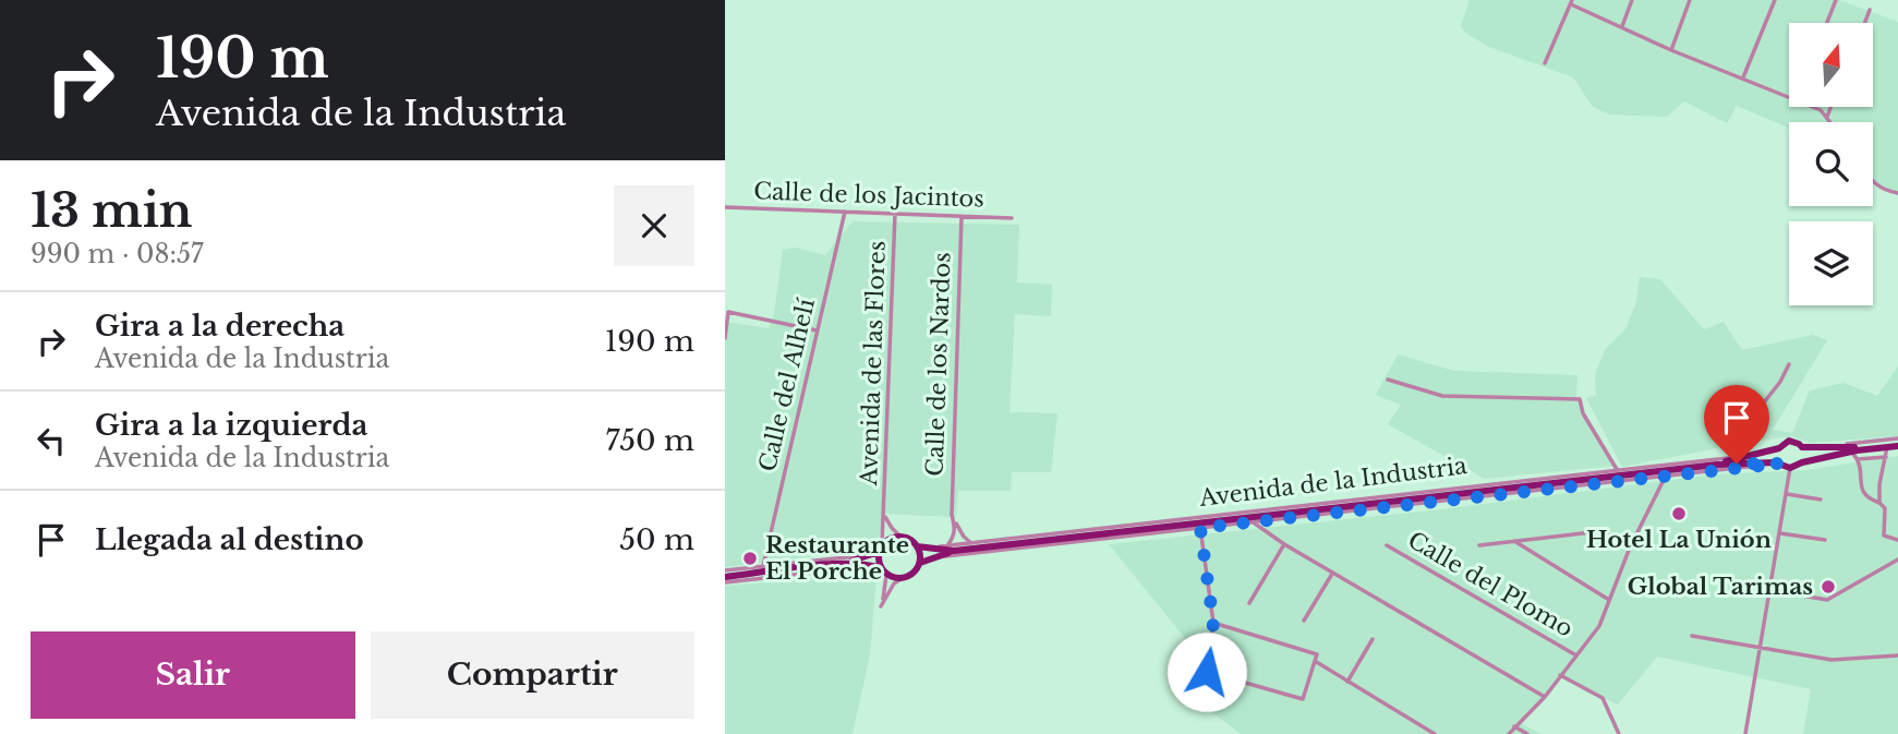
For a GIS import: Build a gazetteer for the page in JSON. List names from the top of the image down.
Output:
{
  "streets": {
    "main road": ["Avenida de la Industria"],
    "street": [
      "Calle de los Jacintos",
      "Avenida de las Flores",
      "Calle de los Nardos",
      "Calle del Alhelí",
      "Calle del Plomo"
    ]
  },
  "crossings": [
    ["Calle de los Jacintos", "Avenida de las Flores"],
    ["Calle de los Jacintos", "Calle de los Nardos"],
    ["Calle de los Jacintos", "Calle del Alhelí"],
    ["Avenida de las Flores", "Avenida de la Industria"],
    ["Calle de los Nardos", "Avenida de la Industria"]
  ],
  "places": ["Hotel La Unión", "Restaurante El Porche", "Global Tarimas"],
  "north": "top",
  "page": {
    "turn": ["190 m", "Avenida de la Industria"],
    "heading": ["13 min", "990 m · 08:57"],
    "list": [
      {
        "name": "Gira a la derecha",
        "note": "Avenida de la Industria",
        "value": "190 m"
      },
      {
        "name": "Gira a la izquierda",
        "note": "Avenida de la Industria",
        "value": "750 m"
      },
      {
        "name": "Llegada al destino",
        "value": "50 m"
      }
    ],
    "buttons": ["Salir", "Compartir"]
  }
}
